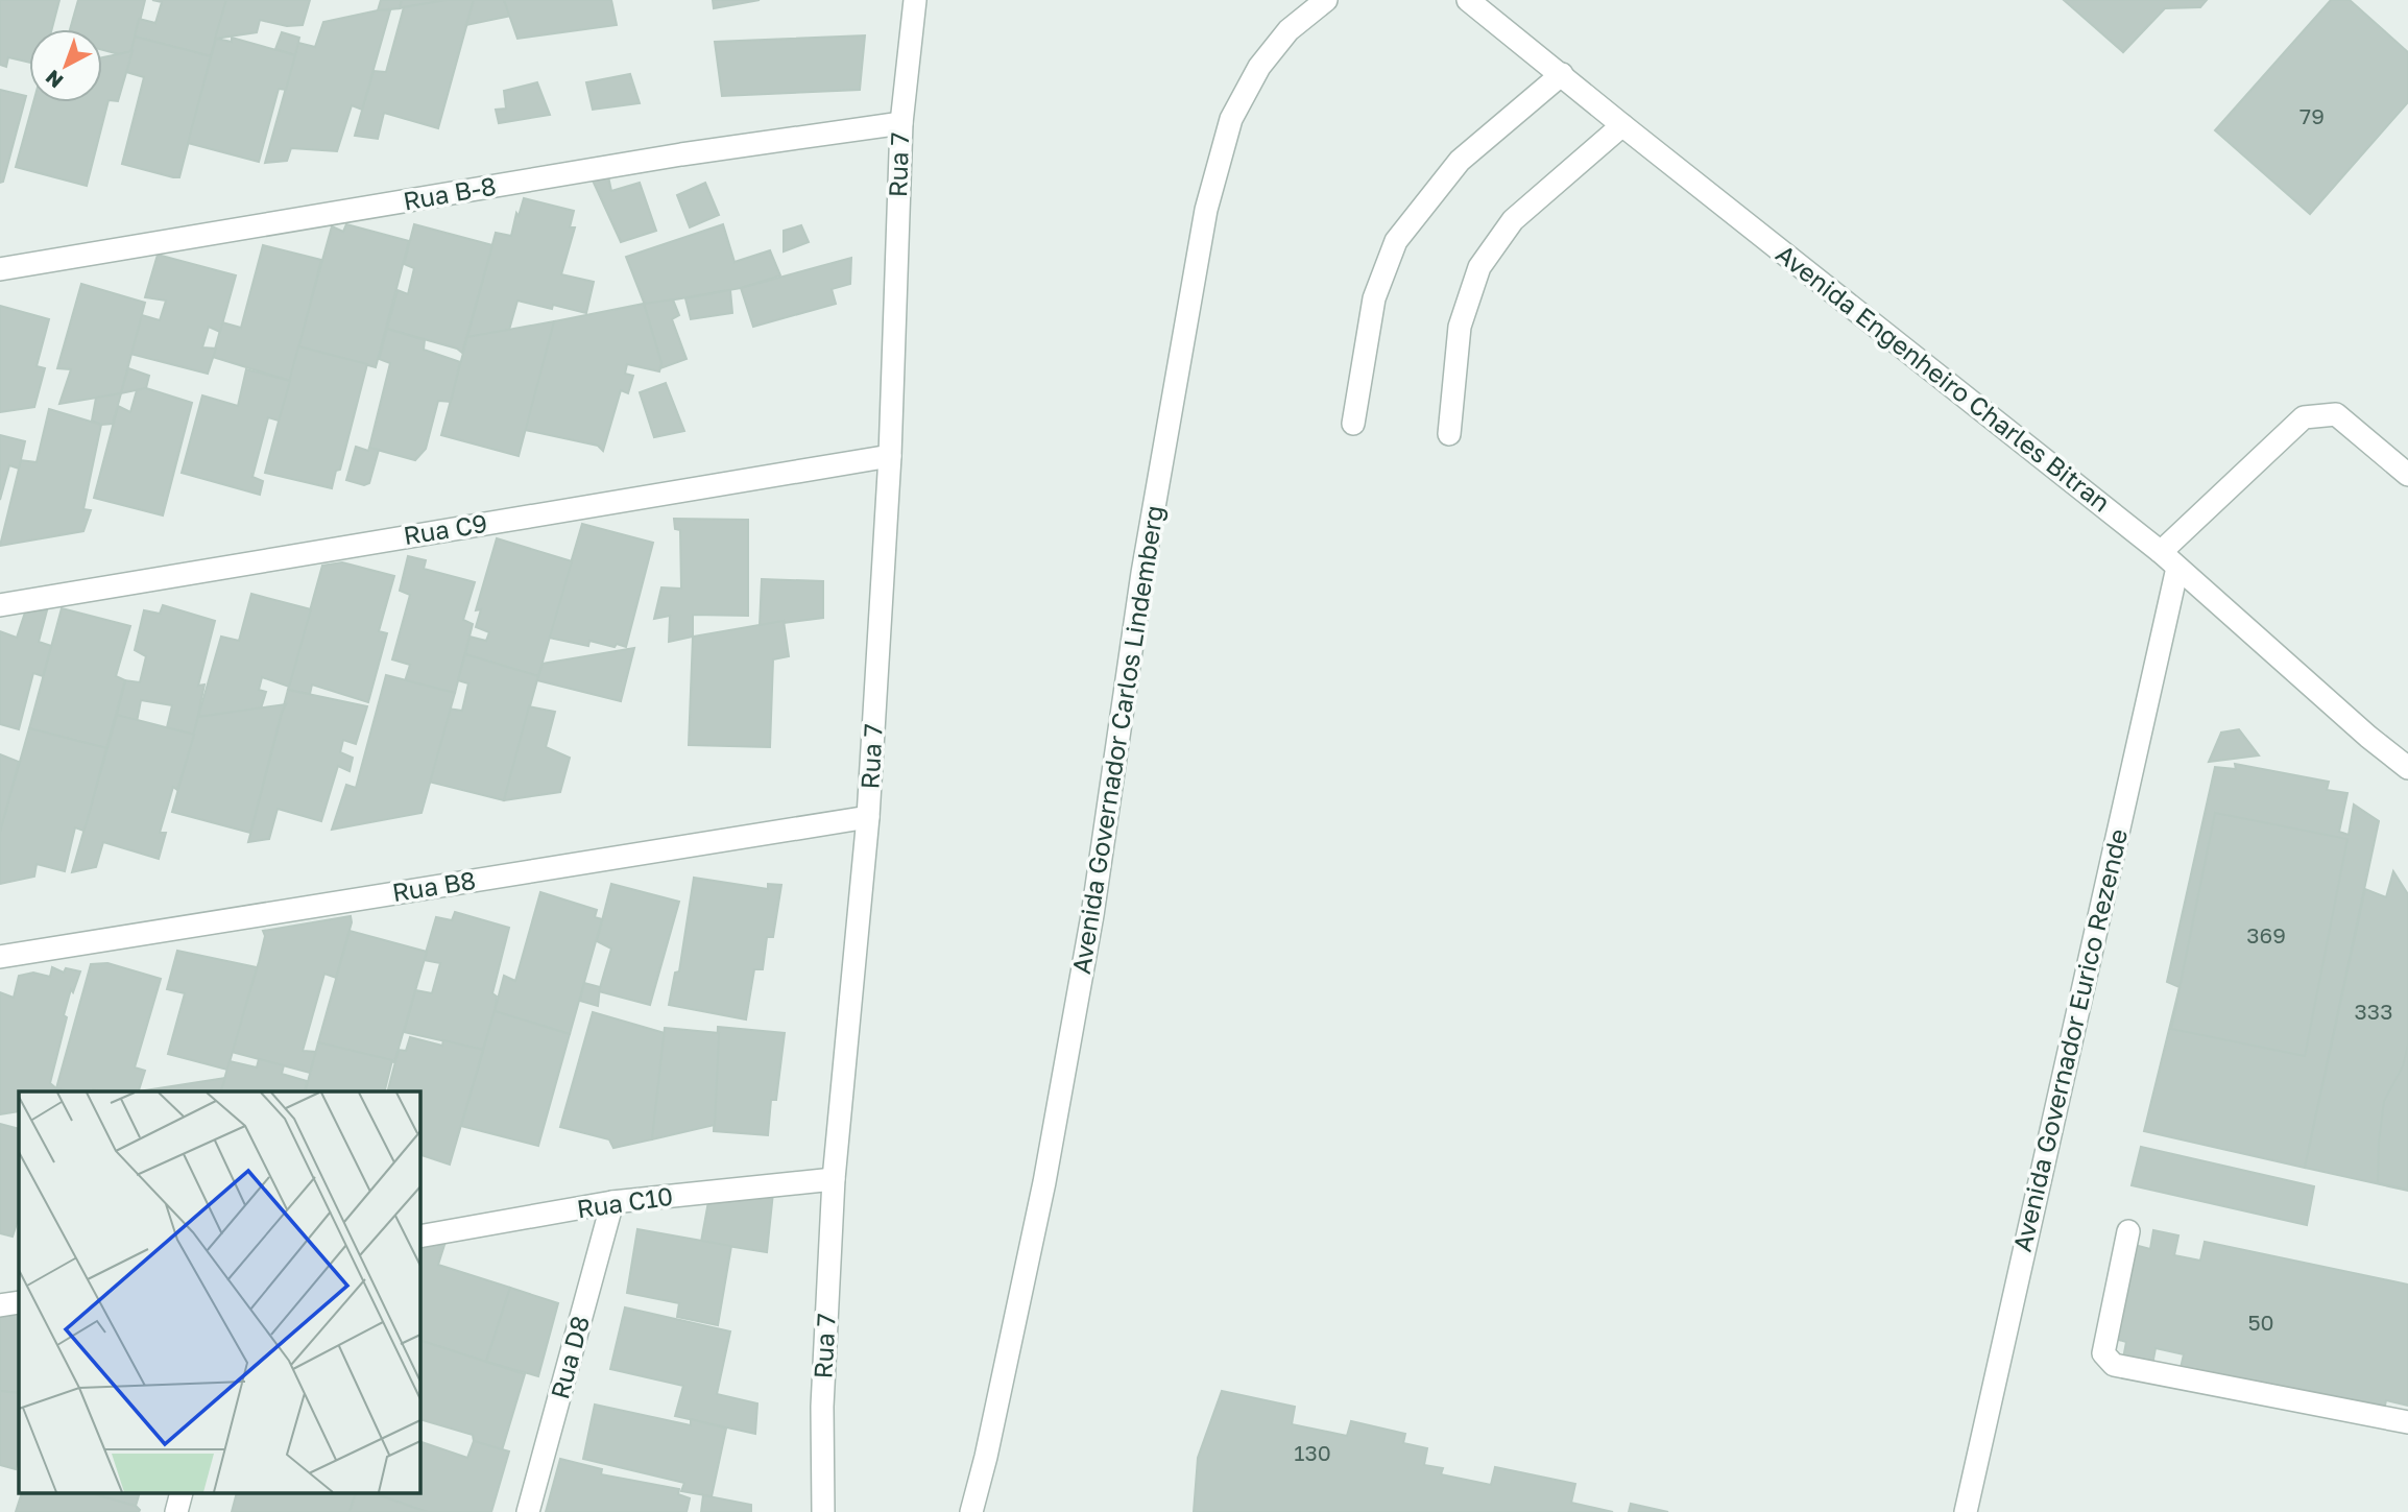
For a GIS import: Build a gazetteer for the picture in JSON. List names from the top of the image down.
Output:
{
  "streets": {
    "street": [
      "Rua 7",
      "Rua B-8",
      "Avenida Engenheiro Charles Bitran",
      "Rua C9",
      "Avenida Governador Carlos Lindemberg",
      "Rua B8",
      "Avenida Governador Eurico Rezende",
      "Rua C10",
      "Rua D8"
    ]
  },
  "crossings": [
    ["Rua 7", "Rua B-8"],
    ["Rua 7", "Rua C9"],
    ["Rua 7", "Rua B8"],
    ["Rua 7", "Rua C10"],
    ["Avenida Engenheiro Charles Bitran", "Avenida Governador Eurico Rezende"],
    ["Rua C10", "Rua D8"]
  ],
  "house_numbers": [
    "79",
    "369",
    "333",
    "50",
    "130"
  ],
  "north": "bottom left"
}
